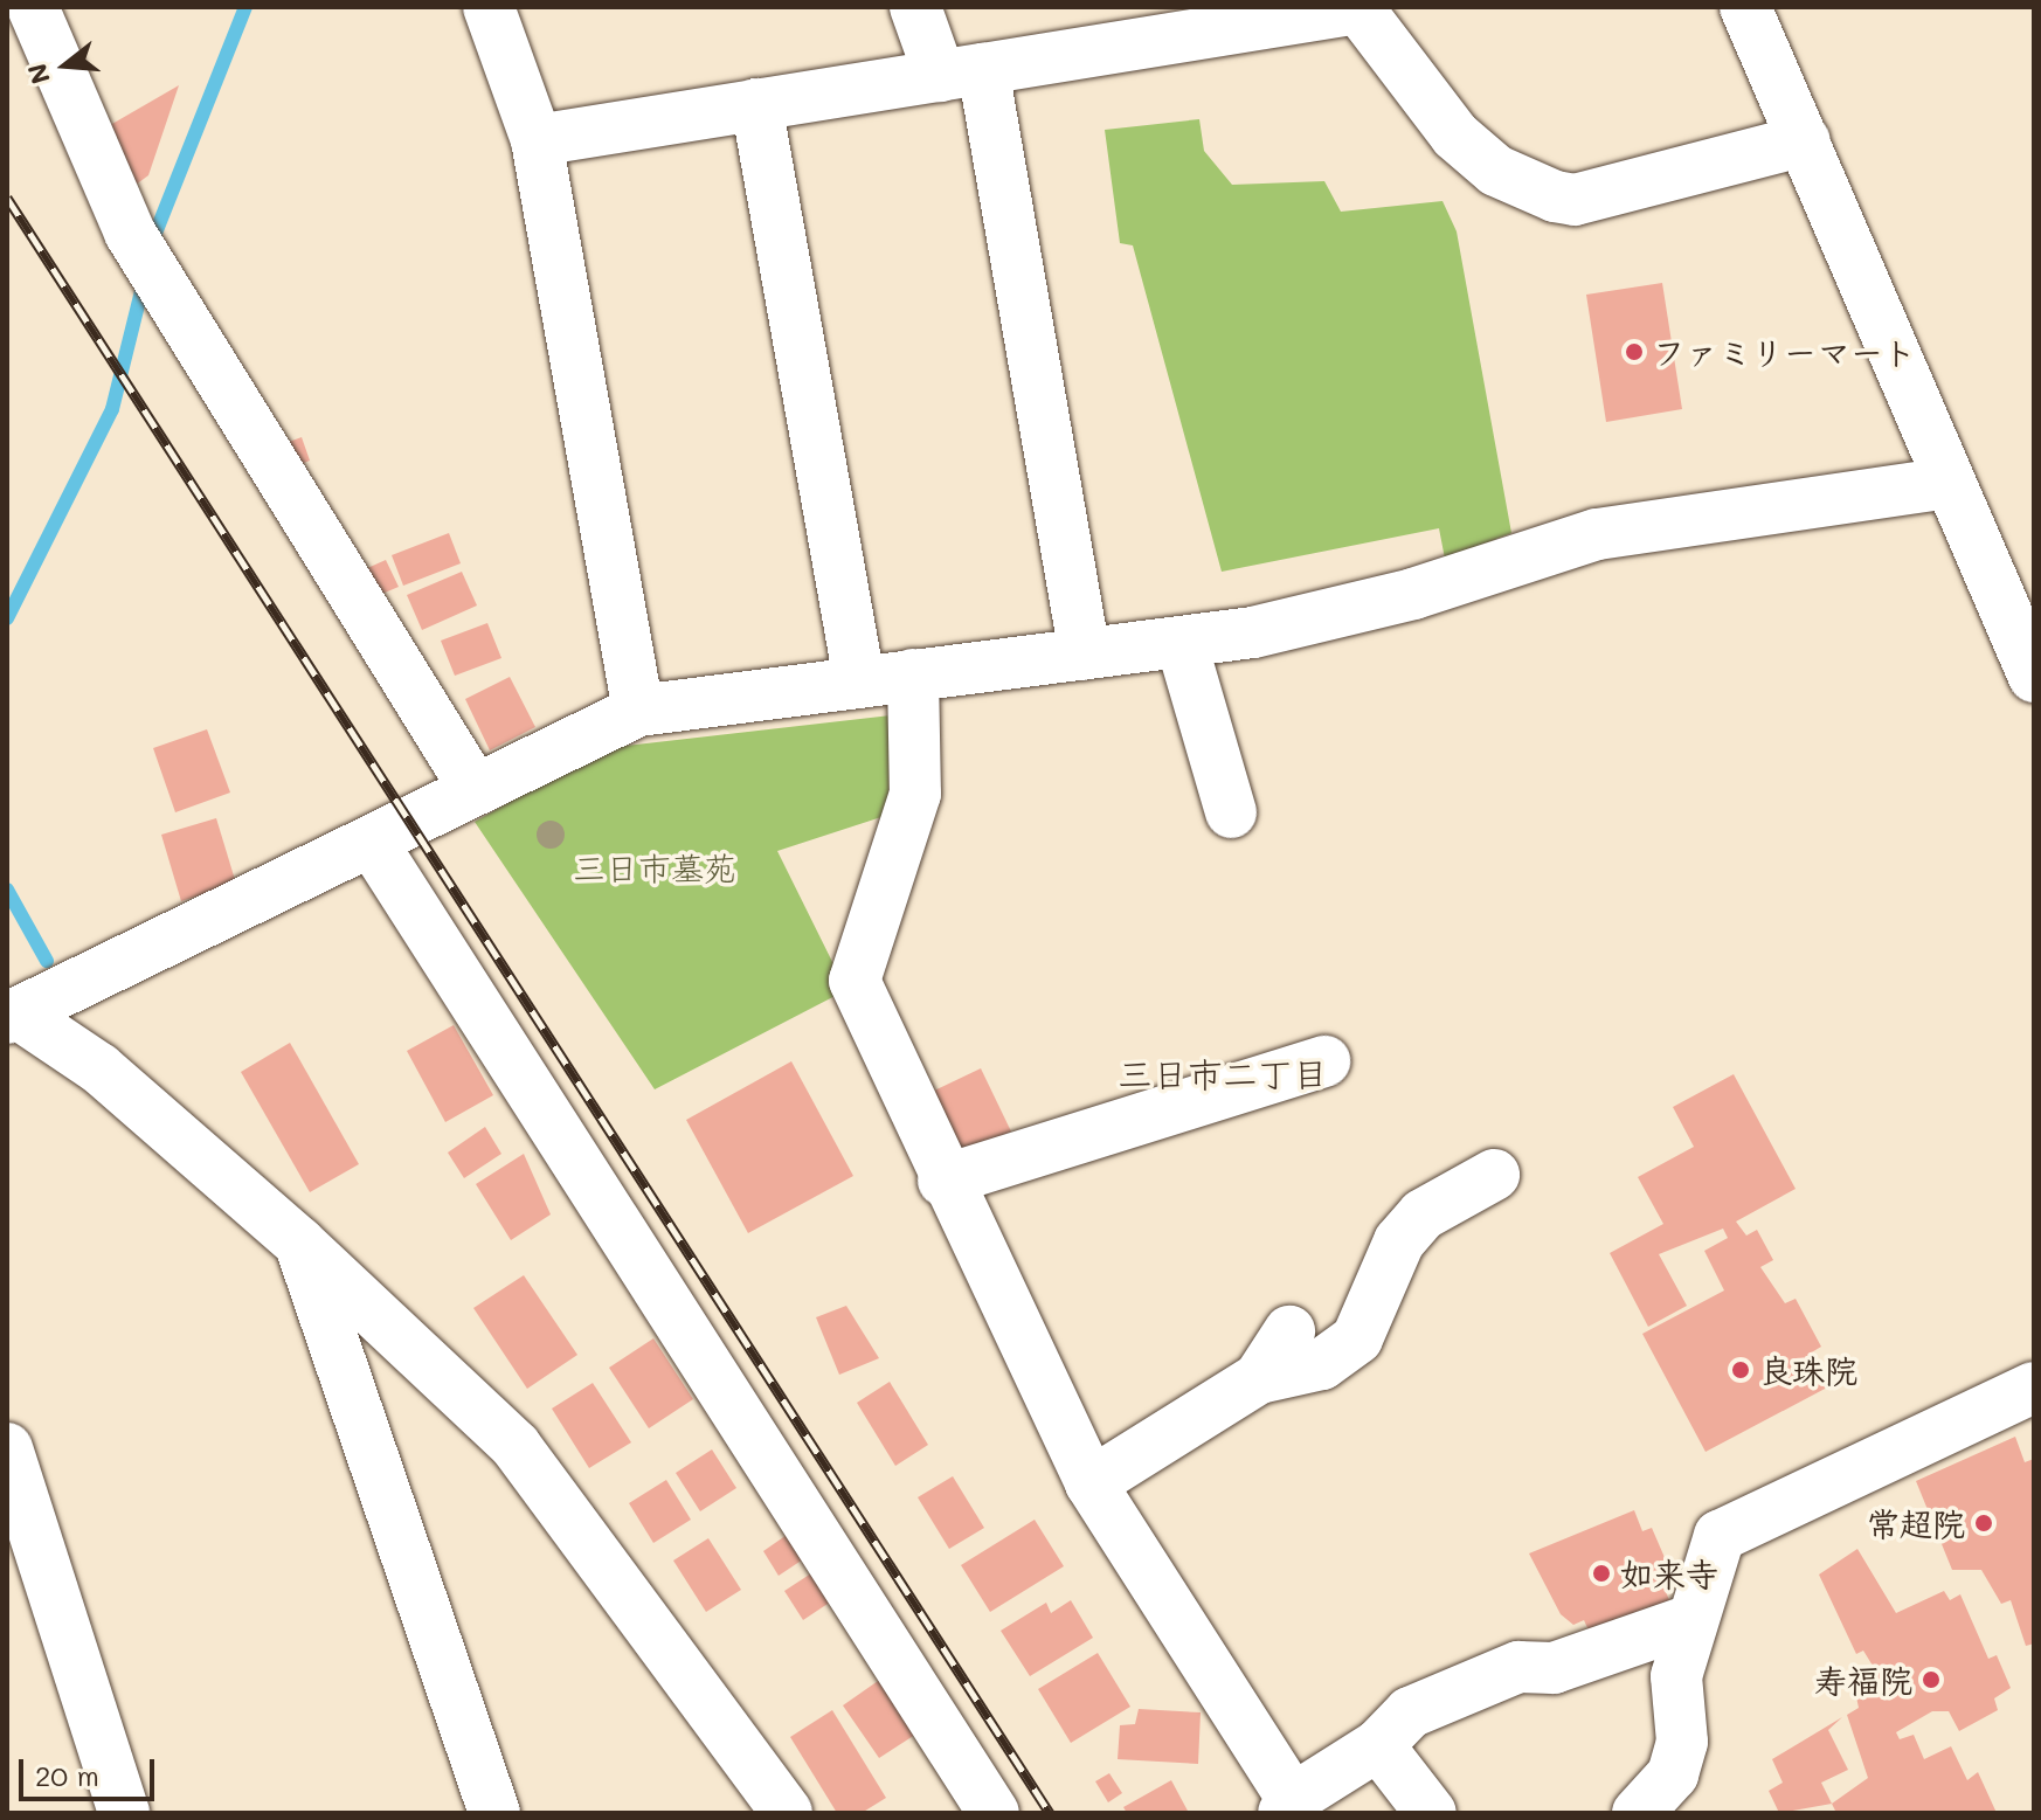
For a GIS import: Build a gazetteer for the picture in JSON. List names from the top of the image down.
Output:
{
  "districts": ["三日市二丁目"],
  "parks": ["三日市墓苑"],
  "places": [
    "ファミリーマート",
    "良珠院",
    "常超院",
    "如来寺",
    "寿福院"
  ],
  "scale_bar": "20 m",
  "north": "left"
}
